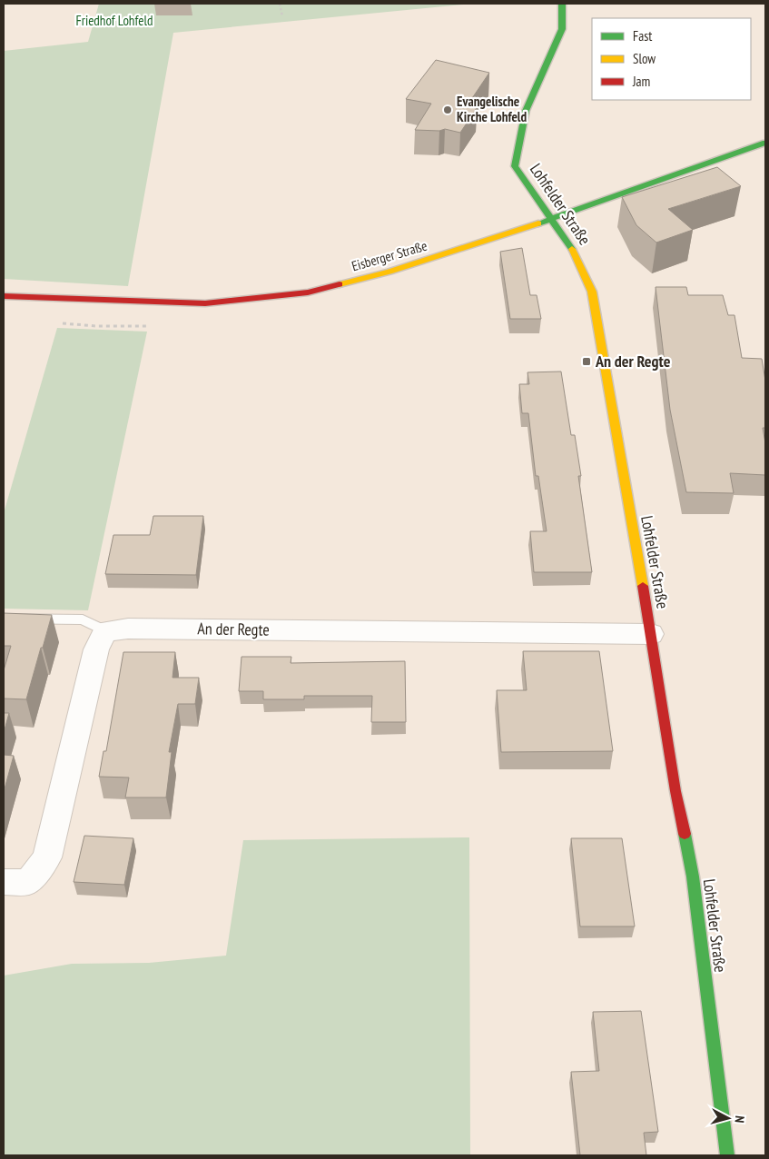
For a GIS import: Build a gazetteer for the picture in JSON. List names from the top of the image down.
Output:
{
  "streets": {
    "street": ["Lohfelder Straße", "Eisberger Straße", "An der Regte"]
  },
  "crossings": [
    ["Lohfelder Straße", "Eisberger Straße"],
    ["Lohfelder Straße", "An der Regte"]
  ],
  "parks": ["Friedhof Lohfeld"],
  "places": {
    "other": ["Evangelische Kirche Lohfeld"],
    "transit": ["An der Regte"]
  },
  "legend": ["Fast", "Slow", "Jam"],
  "north": "right"
}
